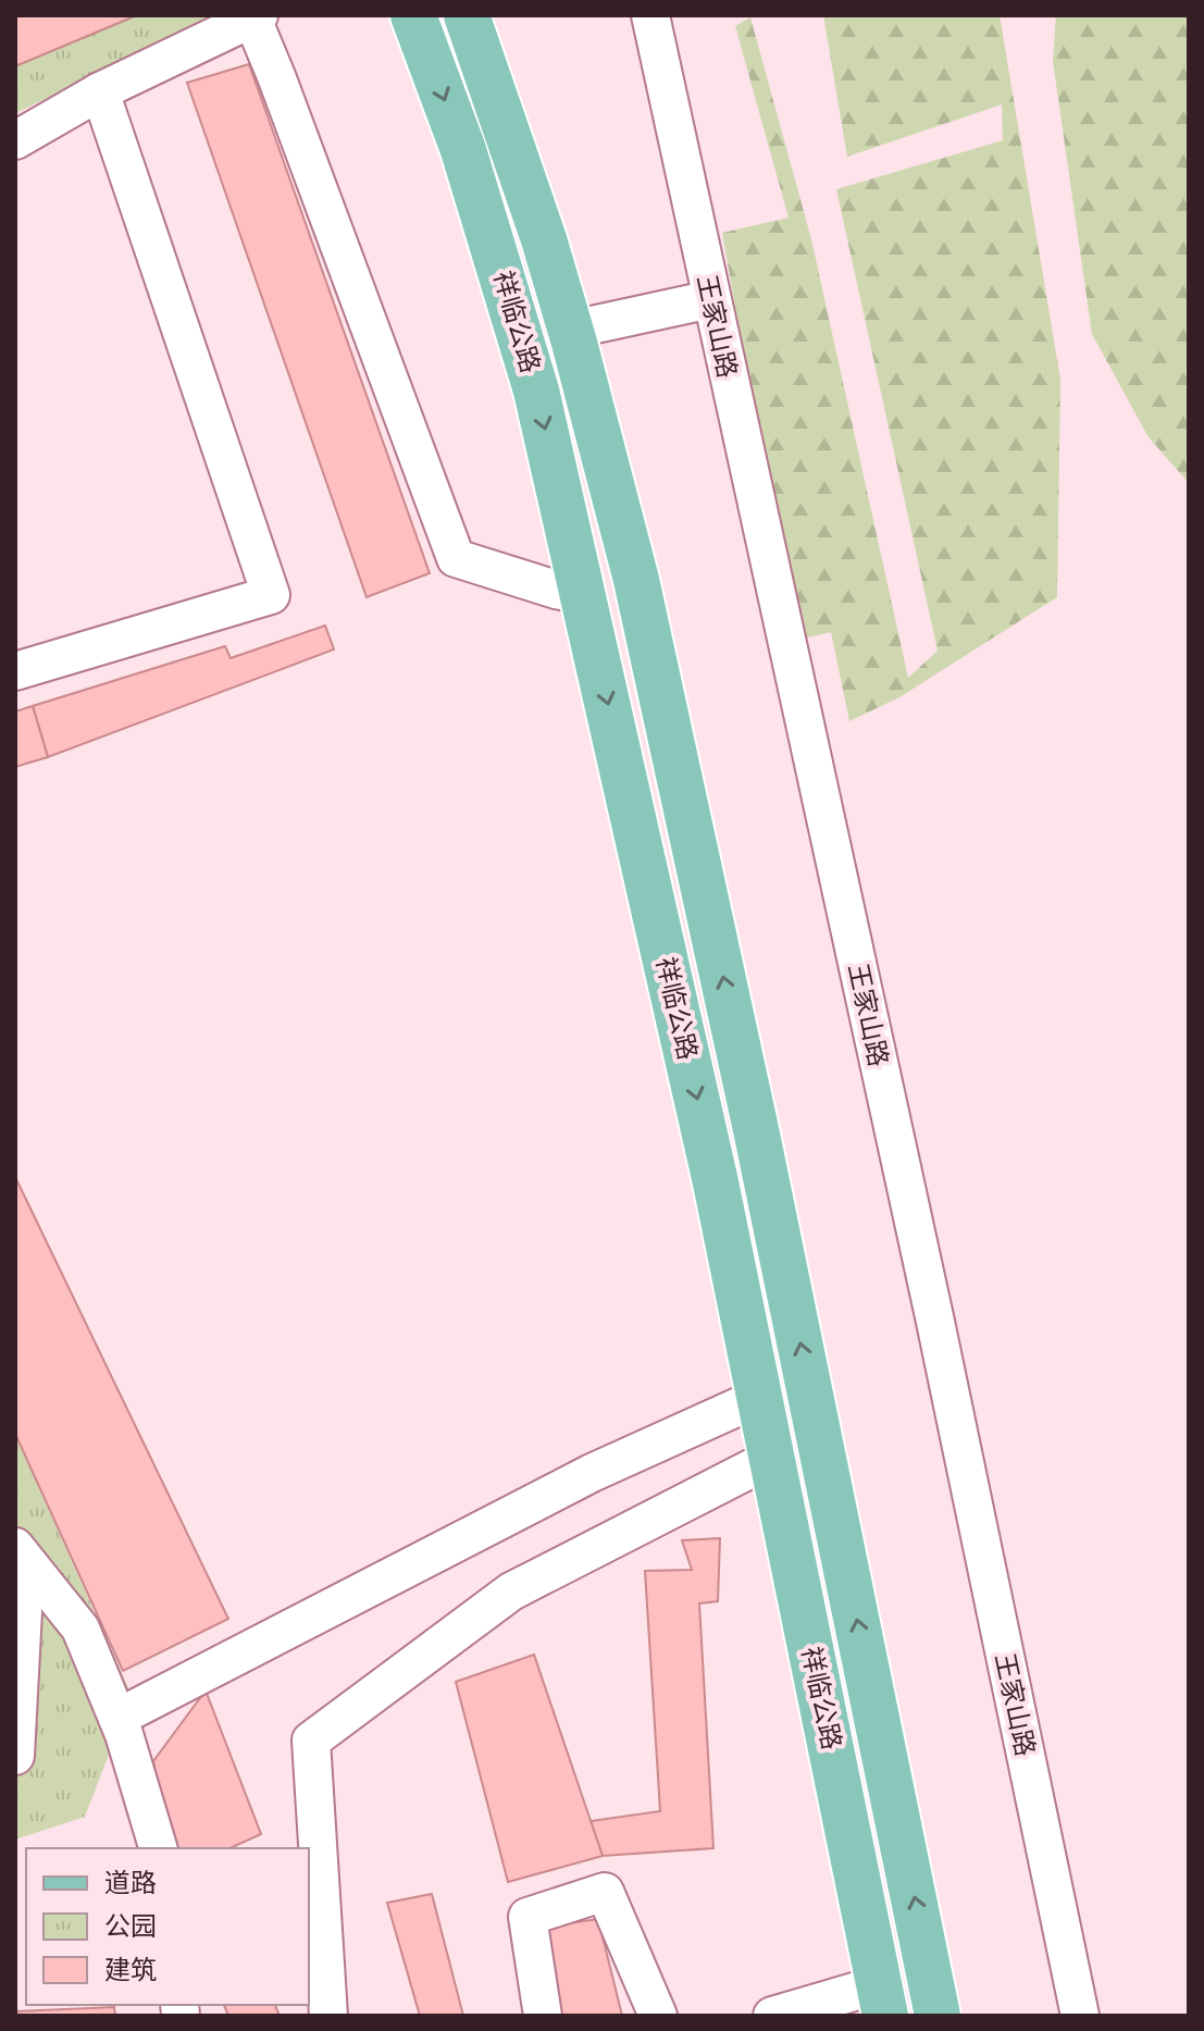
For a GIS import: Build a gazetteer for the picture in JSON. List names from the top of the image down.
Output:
{
  "streets": {
    "main road": ["祥临公路"],
    "street": ["王家山路"]
  },
  "legend": ["道路", "公园", "建筑"]
}
